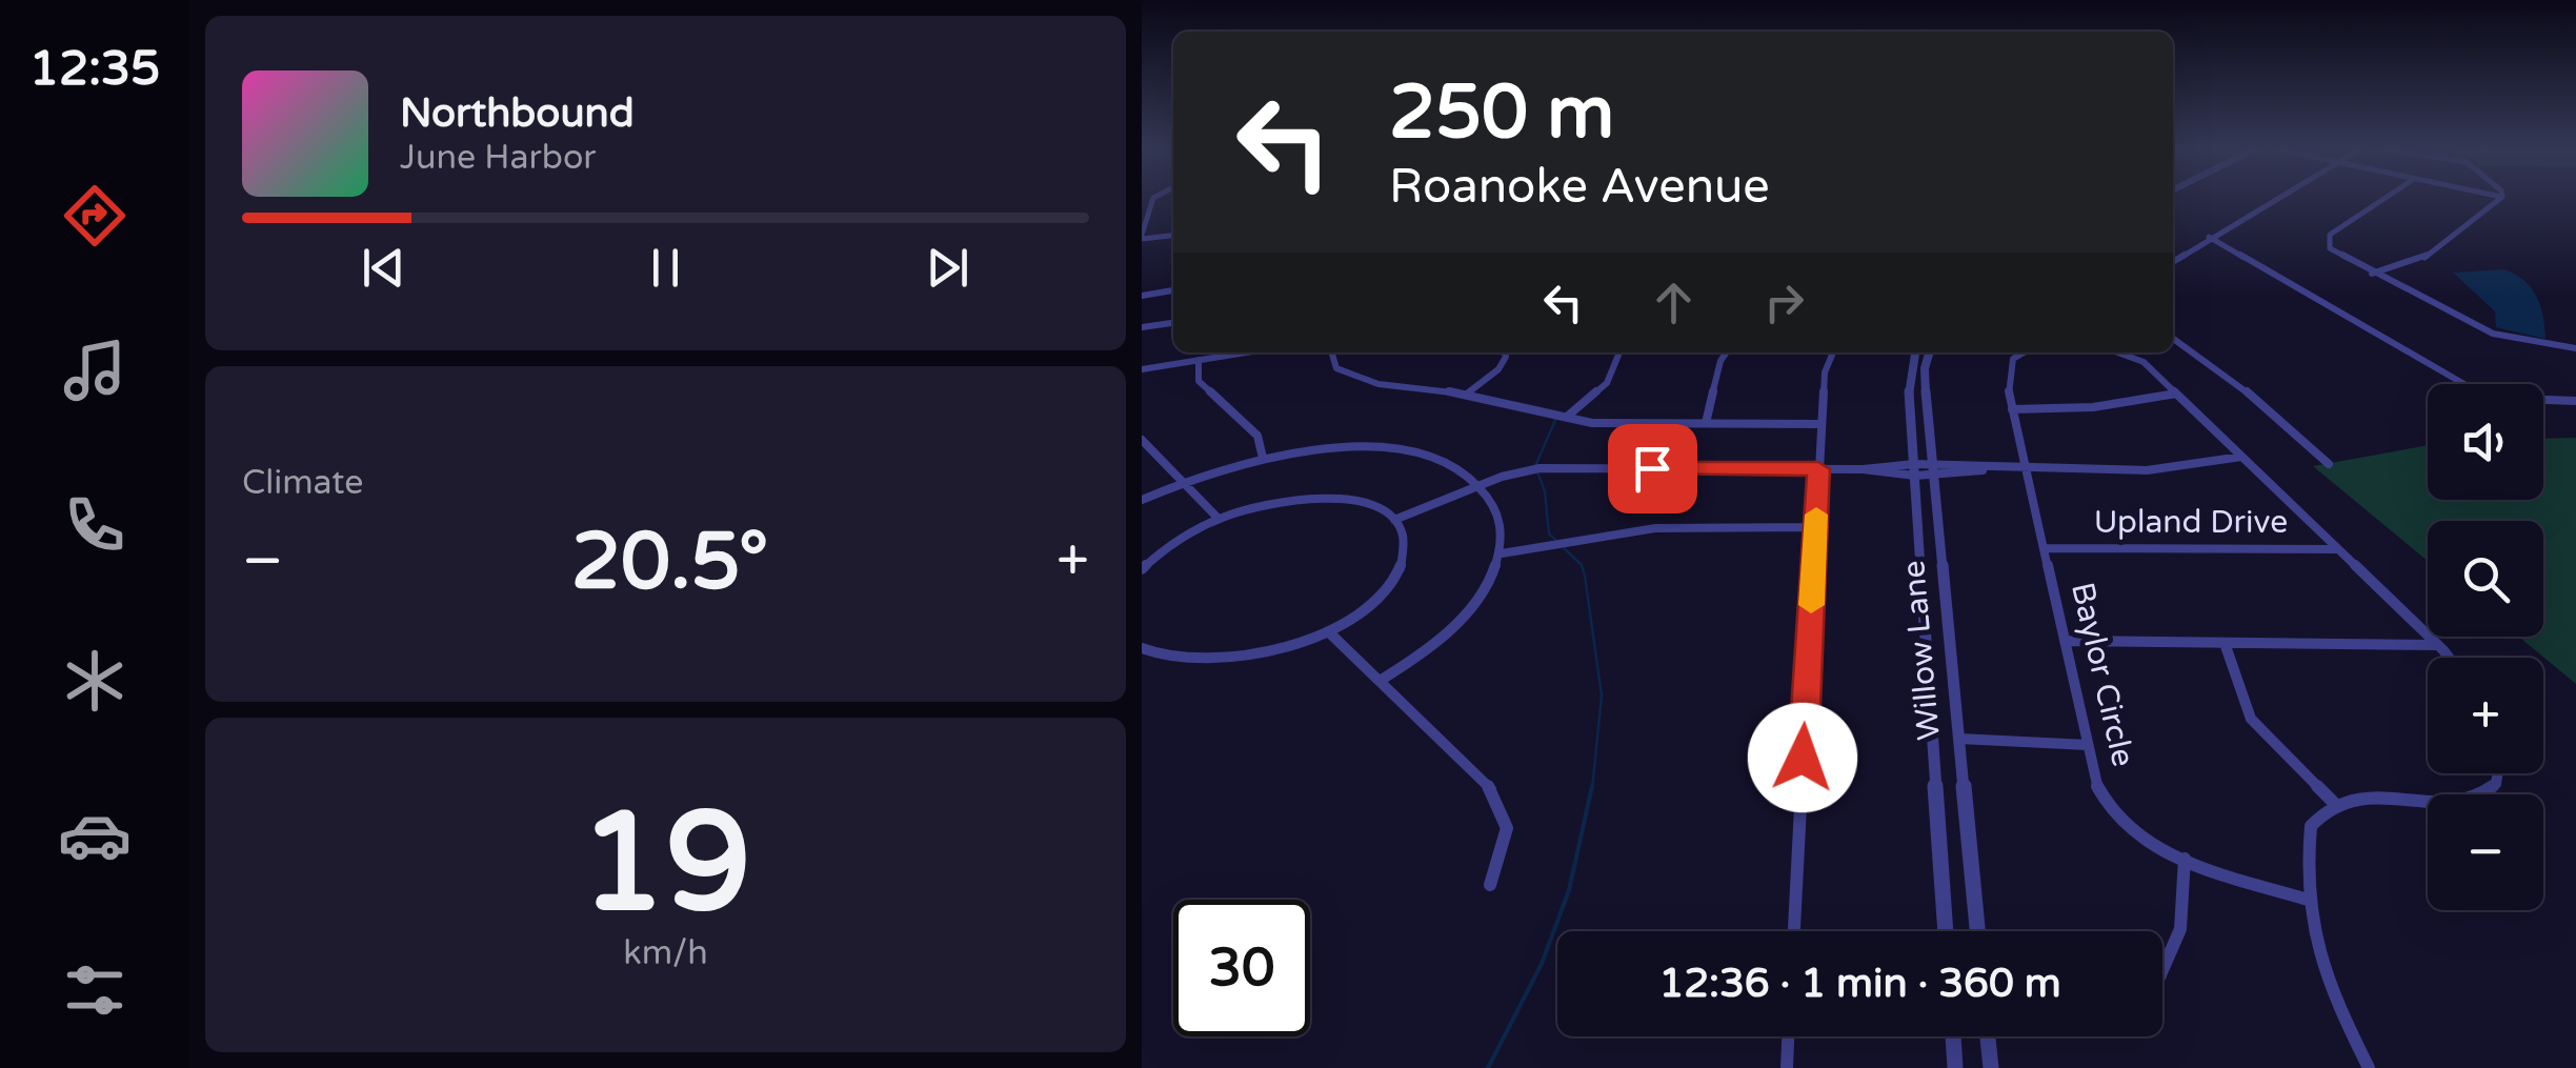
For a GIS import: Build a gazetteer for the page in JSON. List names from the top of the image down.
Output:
{
  "streets": {
    "street": ["Upland Drive", "Willow Lane", "Baylor Circle"]
  },
  "crossings": [
    ["Upland Drive", "Baylor Circle"]
  ],
  "page": {
    "tabs": "12:35",
    "turn": ["250 m", "Roanoke Avenue"],
    "song": ["Northbound", "June Harbor"],
    "tile": [
      "Climate",
      ["19", "km/h"]
    ],
    "map_buttons": ["+", "−"],
    "heat": ["−", "20.5°", "+"],
    "limit": "30",
    "trip": "12:36 · 1 min · 360 m"
  }
}
